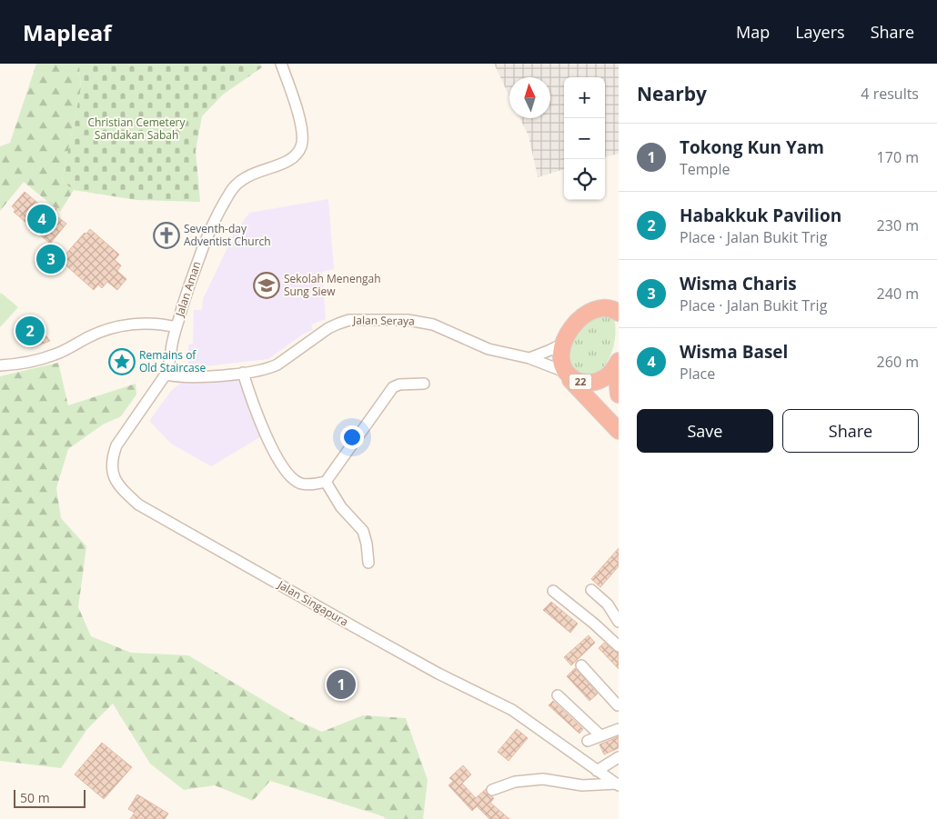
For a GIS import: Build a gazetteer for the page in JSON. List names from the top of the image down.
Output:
{
  "streets": {
    "highway": ["22"],
    "street": ["Jalan Aman", "Jalan Seraya", "Jalan Singapura"]
  },
  "crossings": [
    ["Jalan Aman", "Jalan Seraya"],
    ["Jalan Aman", "Jalan Singapura"],
    ["Jalan Seraya", "22"],
    ["Jalan Seraya", "Jalan Singapura"]
  ],
  "parks": ["Christian Cemetery Sandakan Sabah"],
  "places": {
    "church": ["Seventh-day Adventist Church"],
    "school or university": ["Sekolah Menengah Sung Siew"],
    "place": ["Remains of Old Staircase"]
  },
  "scale_bar": "50 m",
  "north": "top",
  "page": {
    "header": "Mapleaf",
    "nav": ["Map", "Layers", "Share"],
    "heading": ["Nearby", "4 results"],
    "map_buttons": ["+", "−"],
    "list": [
      {
        "mark": "1",
        "name": "Tokong Kun Yam",
        "note": "Temple",
        "value": "170 m"
      },
      {
        "mark": "2",
        "name": "Habakkuk Pavilion",
        "note": "Place · Jalan Bukit Trig",
        "value": "230 m"
      },
      {
        "mark": "3",
        "name": "Wisma Charis",
        "note": "Place · Jalan Bukit Trig",
        "value": "240 m"
      },
      {
        "mark": "4",
        "name": "Wisma Basel",
        "note": "Place",
        "value": "260 m"
      }
    ],
    "pins": [
      "4",
      "3",
      "2",
      "1"
    ],
    "buttons": ["Save", "Share"],
    "scale": "50 m"
  }
}
